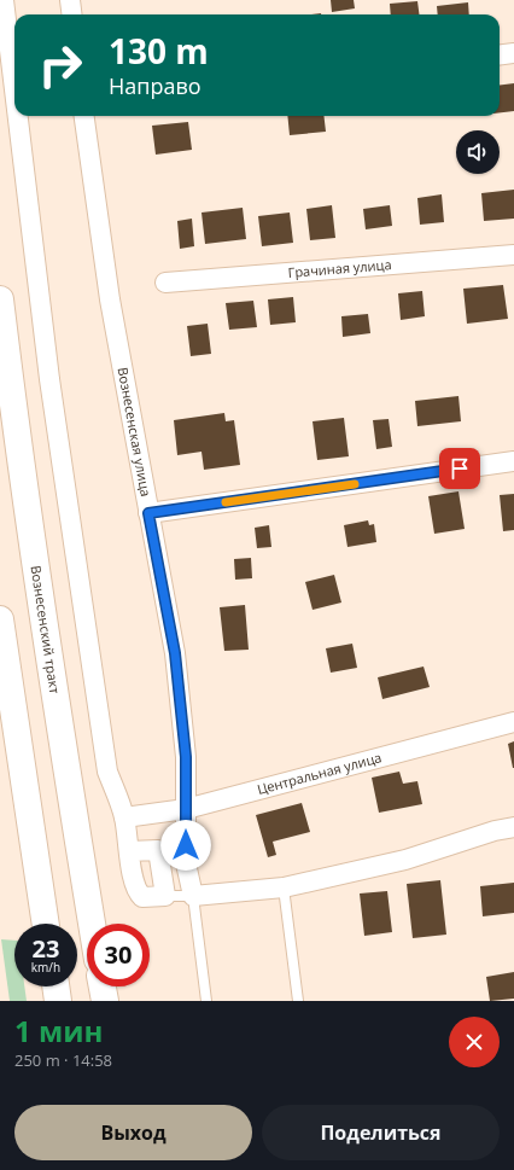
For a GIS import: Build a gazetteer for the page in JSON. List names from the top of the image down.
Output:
{
  "streets": {
    "main road": ["Вознесенский тракт"],
    "street": ["Грачиная улица", "Вознесенская улица", "Центральная улица"]
  },
  "crossings": [
    ["Вознесенская улица", "Центральная улица"]
  ],
  "page": {
    "turn": ["130 m", "Направо"],
    "speed": "23 km/h",
    "limit": "30",
    "heading": ["1 мин", "250 m · 14:58"],
    "buttons": ["Выход", "Поделиться"]
  }
}
